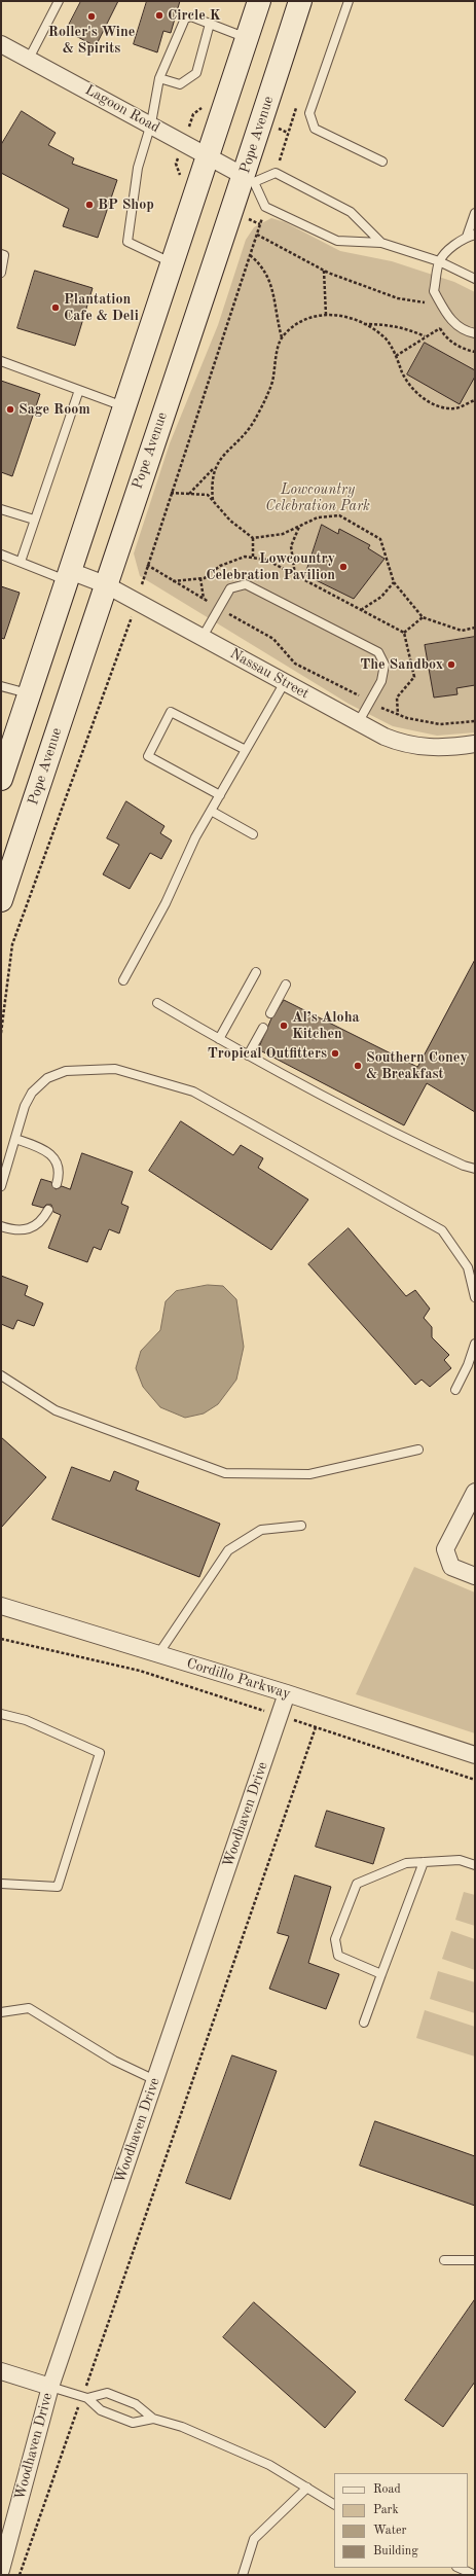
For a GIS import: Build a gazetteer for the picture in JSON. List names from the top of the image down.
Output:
{
  "streets": {
    "main road": ["Pope Avenue"],
    "street": [
      "Lagoon Road",
      "Nassau Street",
      "Cordillo Parkway",
      "Woodhaven Drive"
    ]
  },
  "crossings": [
    ["Lagoon Road", "Pope Avenue"],
    ["Pope Avenue", "Nassau Street"],
    ["Cordillo Parkway", "Woodhaven Drive"]
  ],
  "parks": ["Lowcountry Celebration Park"],
  "places": [
    "Circle K",
    "Roller's Wine & Spirits",
    "BP Shop",
    "Plantation Cafe & Deli",
    "Sage Room",
    "Lowcountry Celebration Pavilion",
    "The Sandbox",
    "Al’s Aloha Kitchen",
    "Tropical Outfitters",
    "Southern Coney & Breakfast"
  ],
  "legend": [
    "Road",
    "Park",
    "Water",
    "Building"
  ]
}
